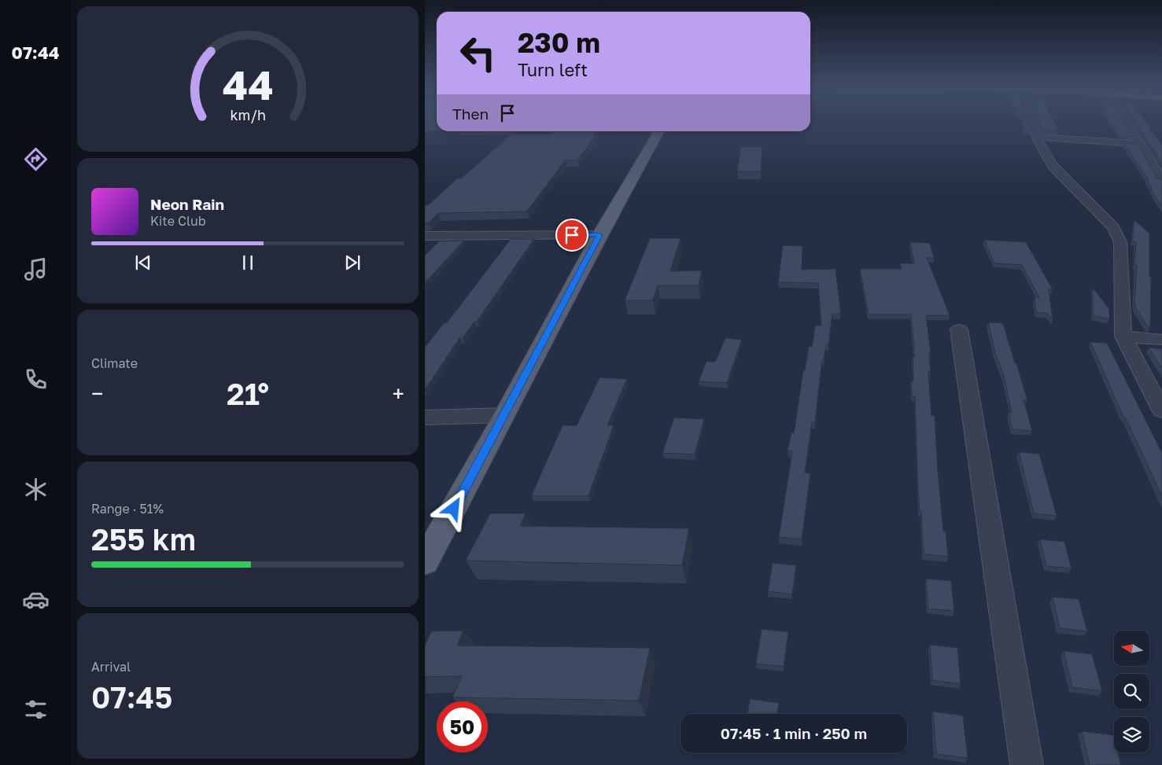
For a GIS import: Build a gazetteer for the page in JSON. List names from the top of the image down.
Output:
{
  "north": "left",
  "page": {
    "tabs": "07:44",
    "turn": ["230 m", "Turn left"],
    "then": "Then",
    "song": ["Neon Rain", "Kite Club"],
    "tile": [
      "Climate",
      ["Range · 51%", "255 km"],
      ["Arrival", "07:45"]
    ],
    "heat": ["−", "21°", "+"],
    "limit": "50",
    "trip": "07:45 · 1 min · 250 m",
    "gauge": ["44", "km/h"]
  }
}
